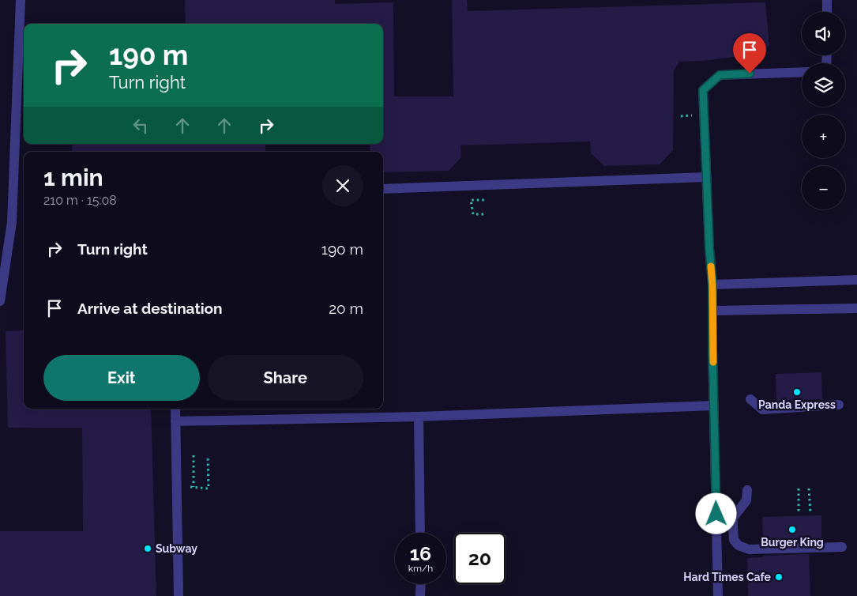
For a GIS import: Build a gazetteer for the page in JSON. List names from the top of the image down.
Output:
{
  "places": [
    "Panda Express",
    "Burger King",
    "Subway",
    "Hard Times Cafe"
  ],
  "page": {
    "map_buttons": ["+", "−"],
    "turn": ["190 m", "Turn right"],
    "heading": ["1 min", "210 m · 15:08"],
    "list": [
      {
        "name": "Turn right",
        "value": "190 m"
      },
      {
        "name": "Arrive at destination",
        "value": "20 m"
      }
    ],
    "buttons": ["Exit", "Share"],
    "speed": "16 km/h",
    "limit": "20"
  }
}
